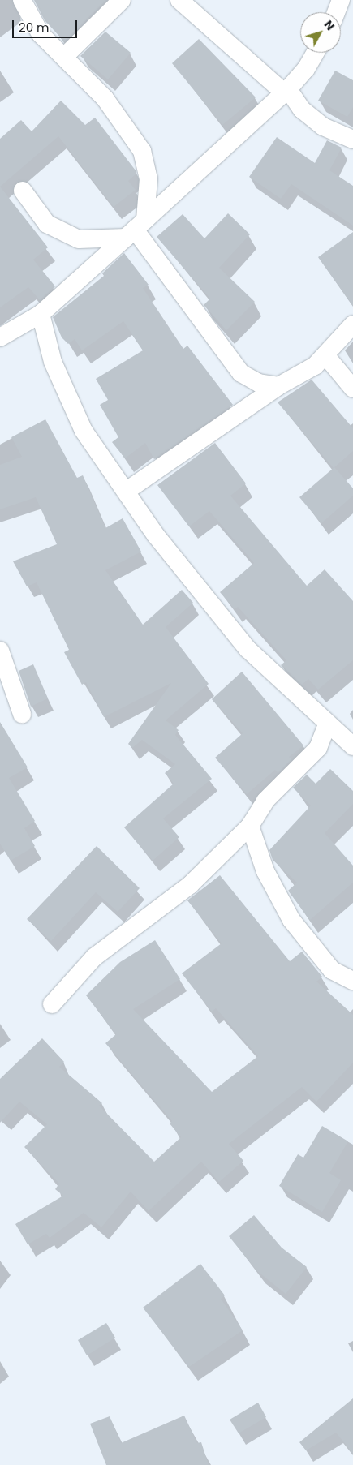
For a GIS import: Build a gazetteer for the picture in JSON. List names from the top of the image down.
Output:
{
  "scale_bar": "20 m",
  "north": "top right"
}
